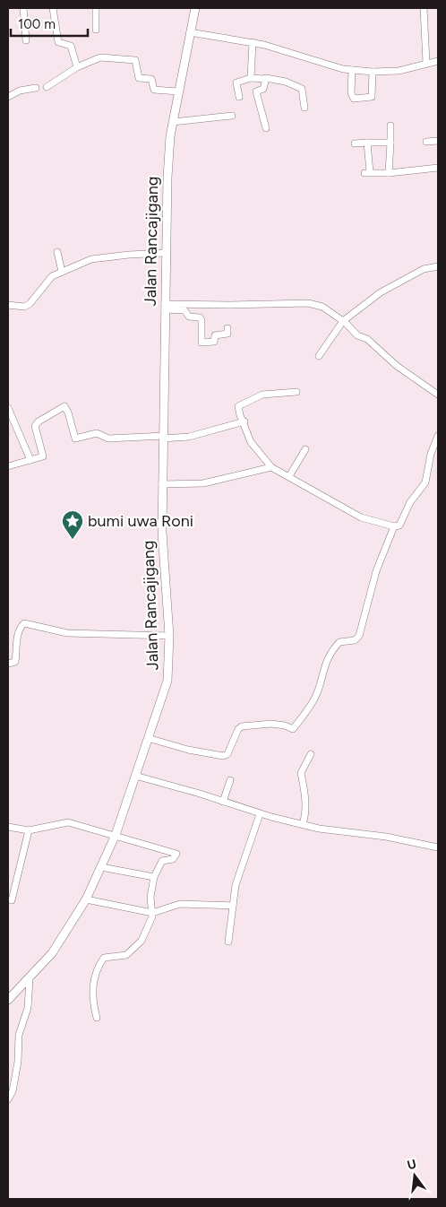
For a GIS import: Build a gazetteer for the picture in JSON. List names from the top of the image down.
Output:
{
  "streets": {
    "main road": ["Jalan Rancajigang"]
  },
  "places": {
    "place": ["bumi uwa Roni"]
  },
  "scale_bar": "100 m",
  "north": "top"
}
